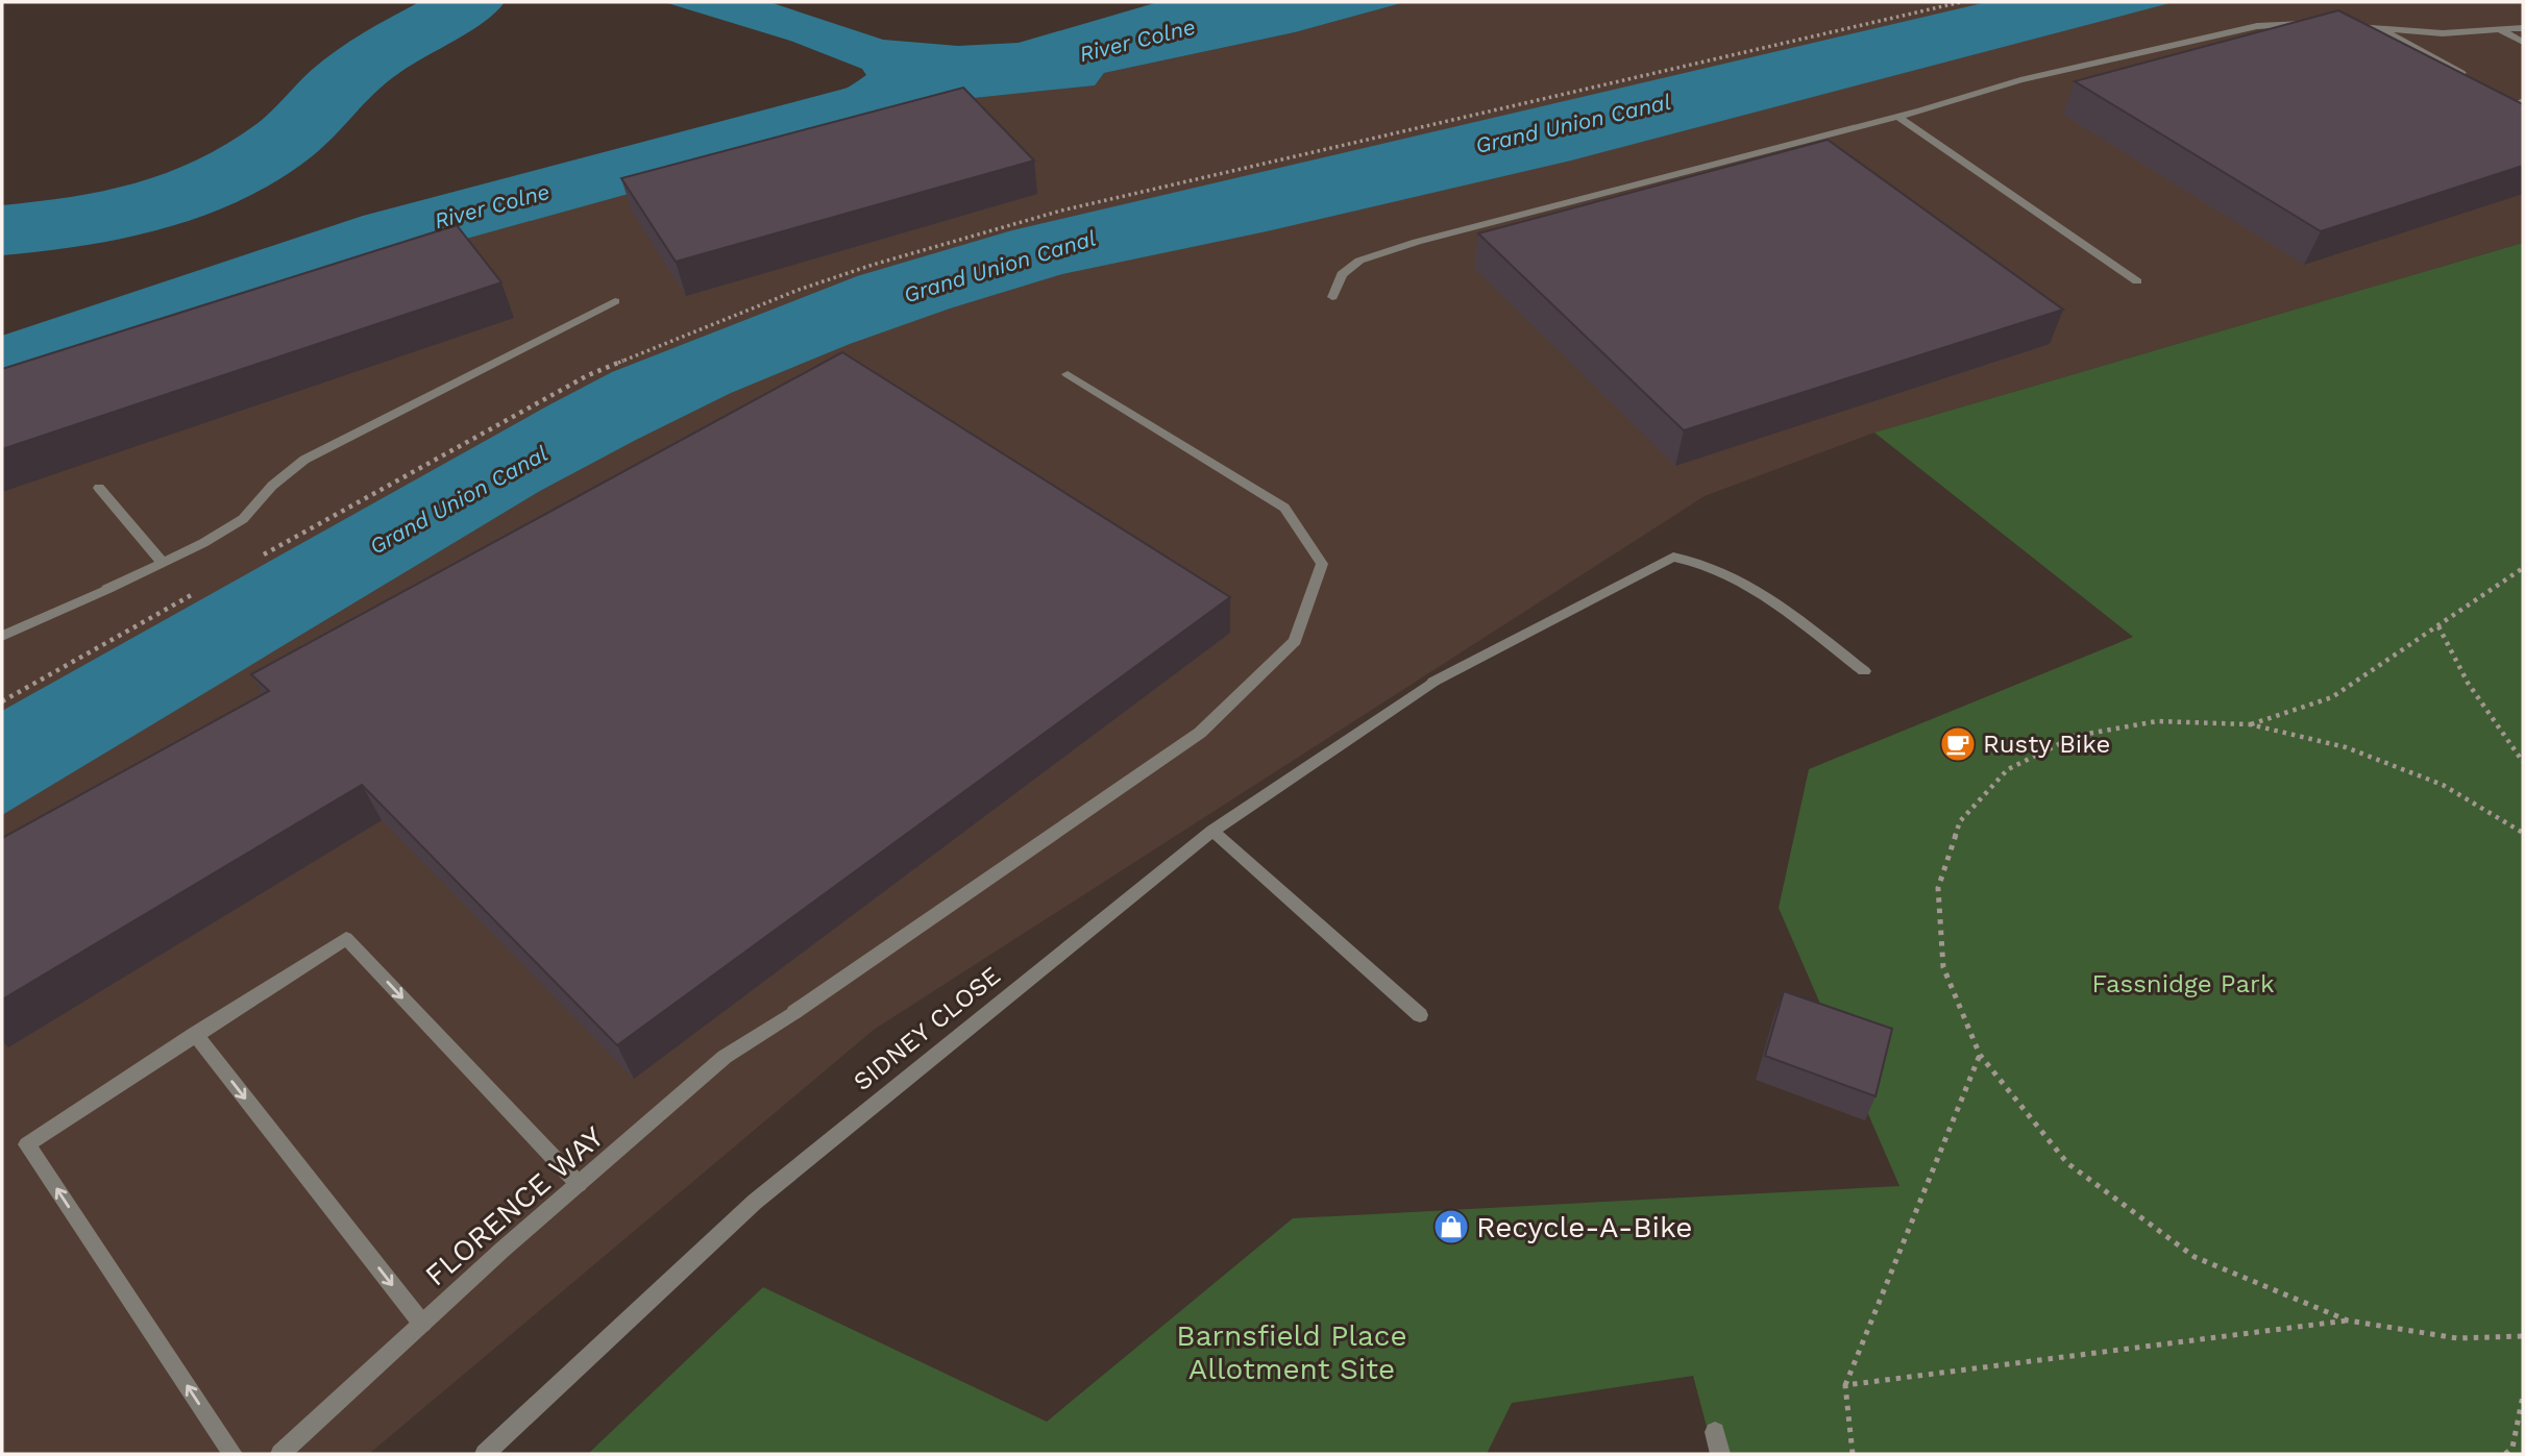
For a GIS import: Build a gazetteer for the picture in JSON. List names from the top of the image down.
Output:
{
  "streets": {
    "street": ["SIDNEY CLOSE", "FLORENCE WAY"]
  },
  "water": ["River Colne", "Grand Union Canal"],
  "parks": ["Fassnidge Park", "Barnsfield Place Allotment Site"],
  "places": {
    "cafe": ["Rusty Bike"],
    "shop": ["Recycle-A-Bike"]
  }
}
